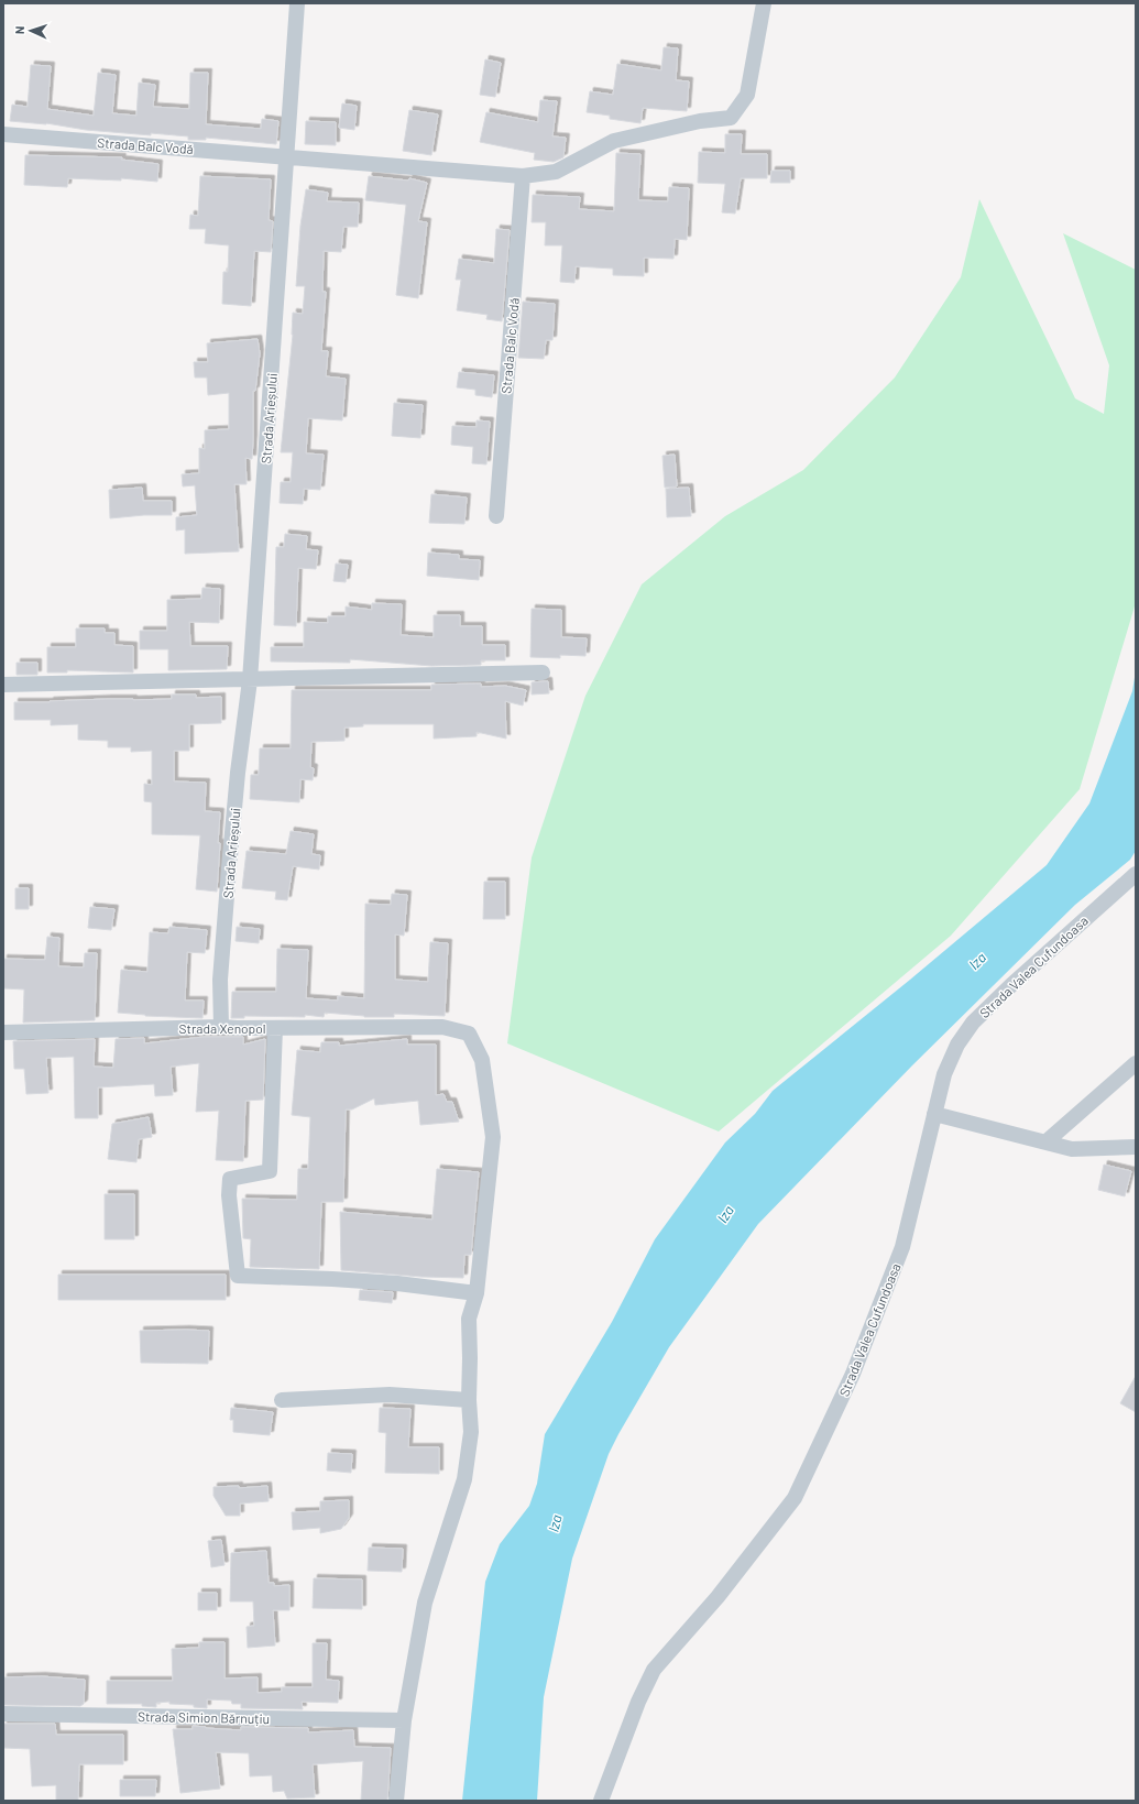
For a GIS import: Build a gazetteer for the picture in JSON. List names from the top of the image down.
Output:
{
  "streets": {
    "street": [
      "Strada Balc Vodă",
      "Strada Arieșului",
      "Strada Valea Cufundoasa",
      "Strada Xenopol",
      "Strada Simion Bărnuțiu"
    ]
  },
  "crossings": [
    ["Strada Balc Vodă", "Strada Arieșului"],
    ["Strada Arieșului", "Strada Xenopol"]
  ],
  "water": ["Iza"],
  "north": "left"
}
